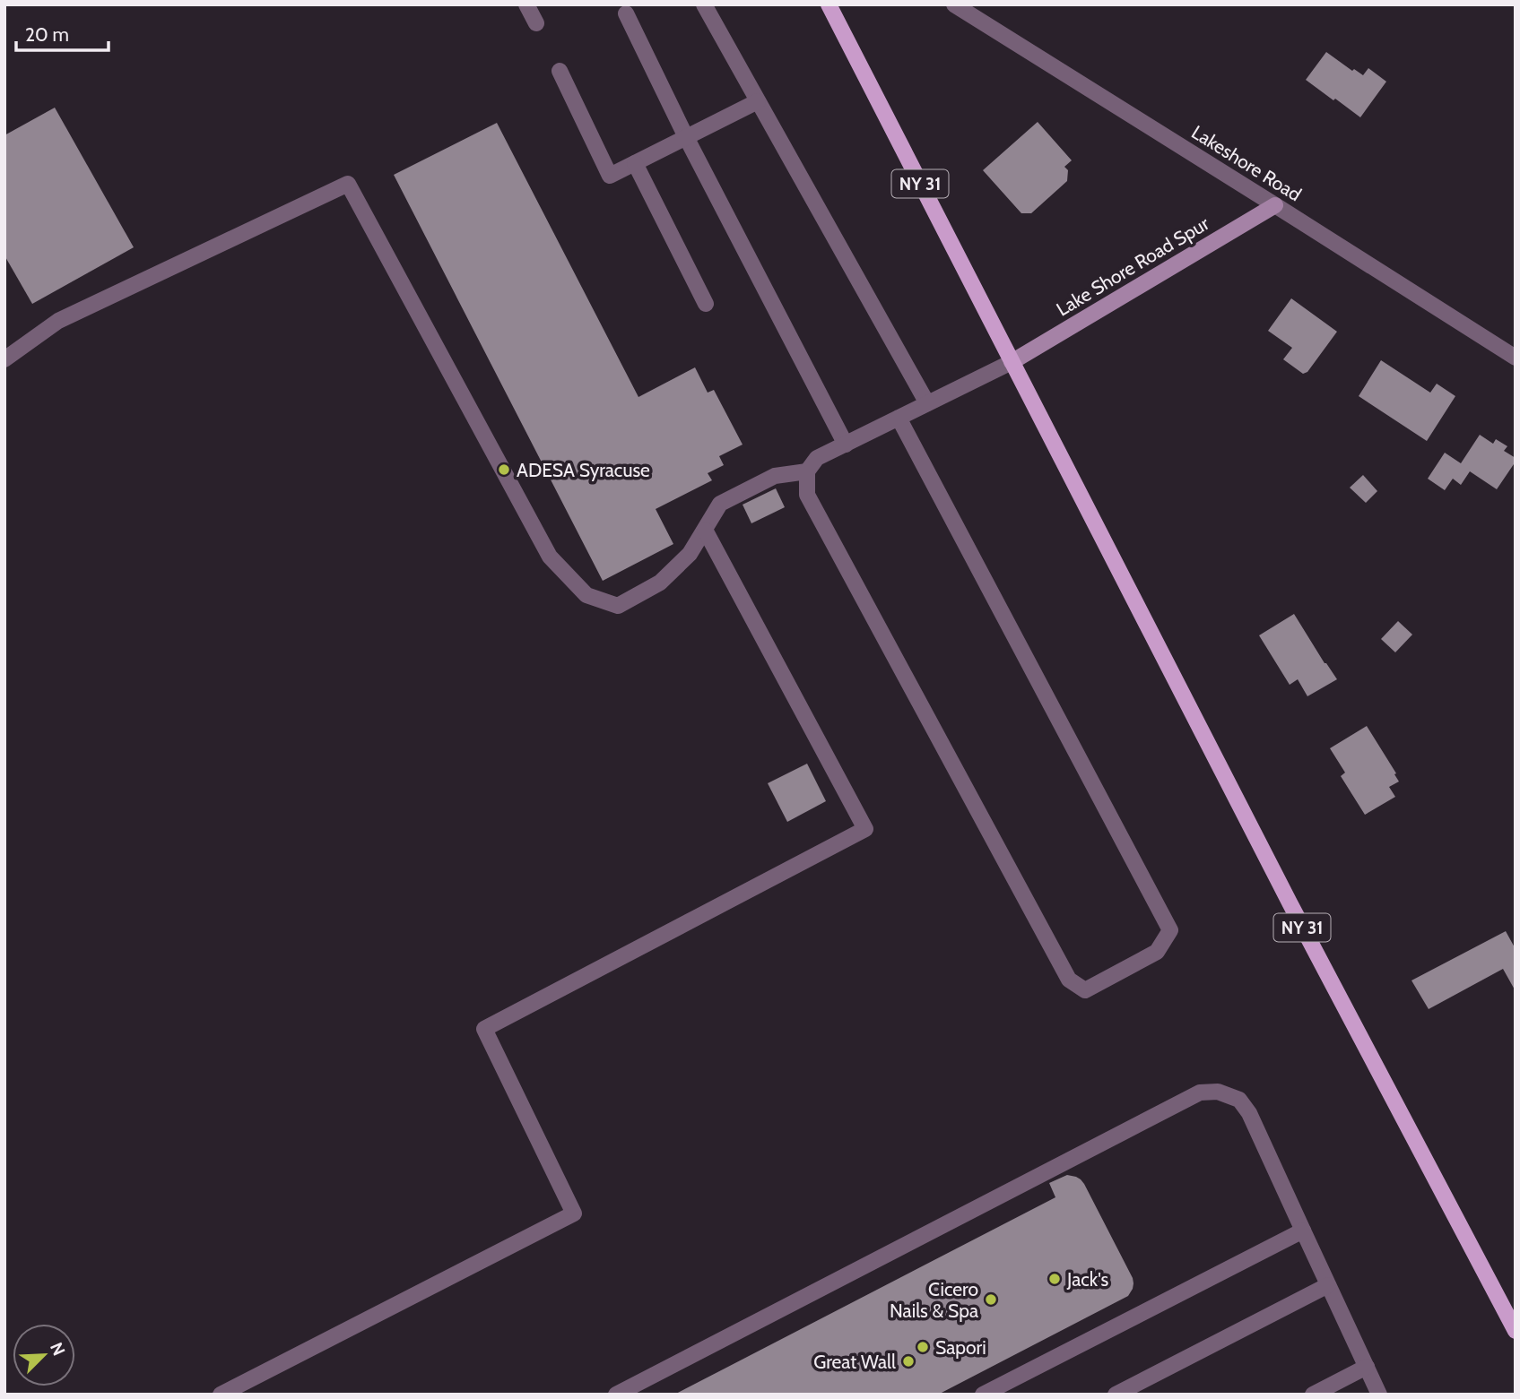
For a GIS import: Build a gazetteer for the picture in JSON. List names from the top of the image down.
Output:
{
  "streets": {
    "main road": ["NY 31", "Lake Shore Road Spur"],
    "street": ["Lakeshore Road"]
  },
  "crossings": [
    ["Lakeshore Road", "Lake Shore Road Spur"],
    ["NY 31", "Lake Shore Road Spur"]
  ],
  "places": [
    "ADESA Syracuse",
    "Jack's",
    "Cicero Nails & Spa",
    "Sapori",
    "Great Wall"
  ],
  "scale_bar": "20 m",
  "north": "top right"
}
